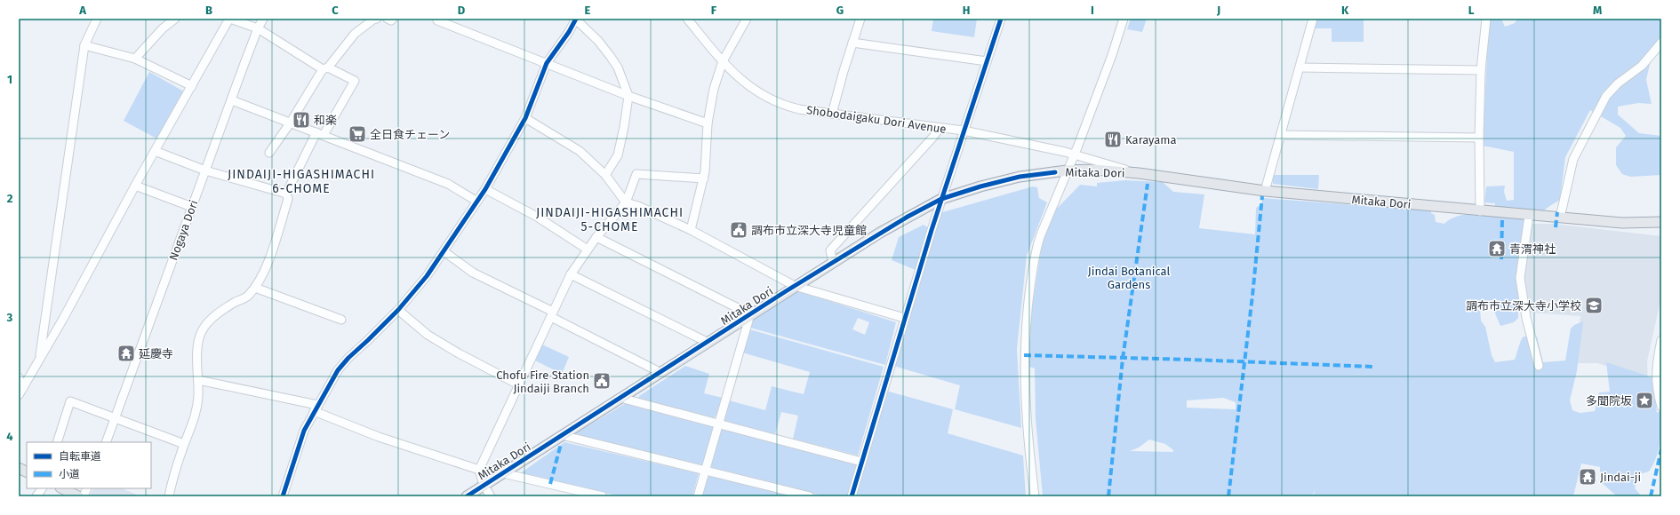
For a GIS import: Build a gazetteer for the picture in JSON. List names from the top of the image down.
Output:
{
  "streets": {
    "main road": ["Mitaka Dori"],
    "street": ["Shobodaigaku Dori Avenue", "Nogaya Dori"]
  },
  "crossings": [
    ["Shobodaigaku Dori Avenue", "Mitaka Dori"]
  ],
  "districts": ["JINDAIJI-HIGASHIMACHI 6-CHOME", "JINDAIJI-HIGASHIMACHI 5-CHOME"],
  "parks": ["Jindai Botanical Gardens"],
  "places": {
    "restaurant": ["和楽", "Karayama"],
    "supermarket": ["全日食チェーン"],
    "public building": ["調布市立深大寺児童館", "Chofu Fire Station Jindaiji Branch"],
    "temple": ["青渭神社", "延慶寺", "Jindai-ji"],
    "school or university": ["調布市立深大寺小学校"],
    "place": ["多聞院坂"]
  },
  "legend": ["自転車道", "小道"],
  "grid": {
    "columns": [
      "A",
      "B",
      "C",
      "D",
      "E",
      "F",
      "G",
      "H",
      "I",
      "J",
      "K",
      "L",
      "M"
    ],
    "rows": [
      "1",
      "2",
      "3",
      "4"
    ]
  }
}
